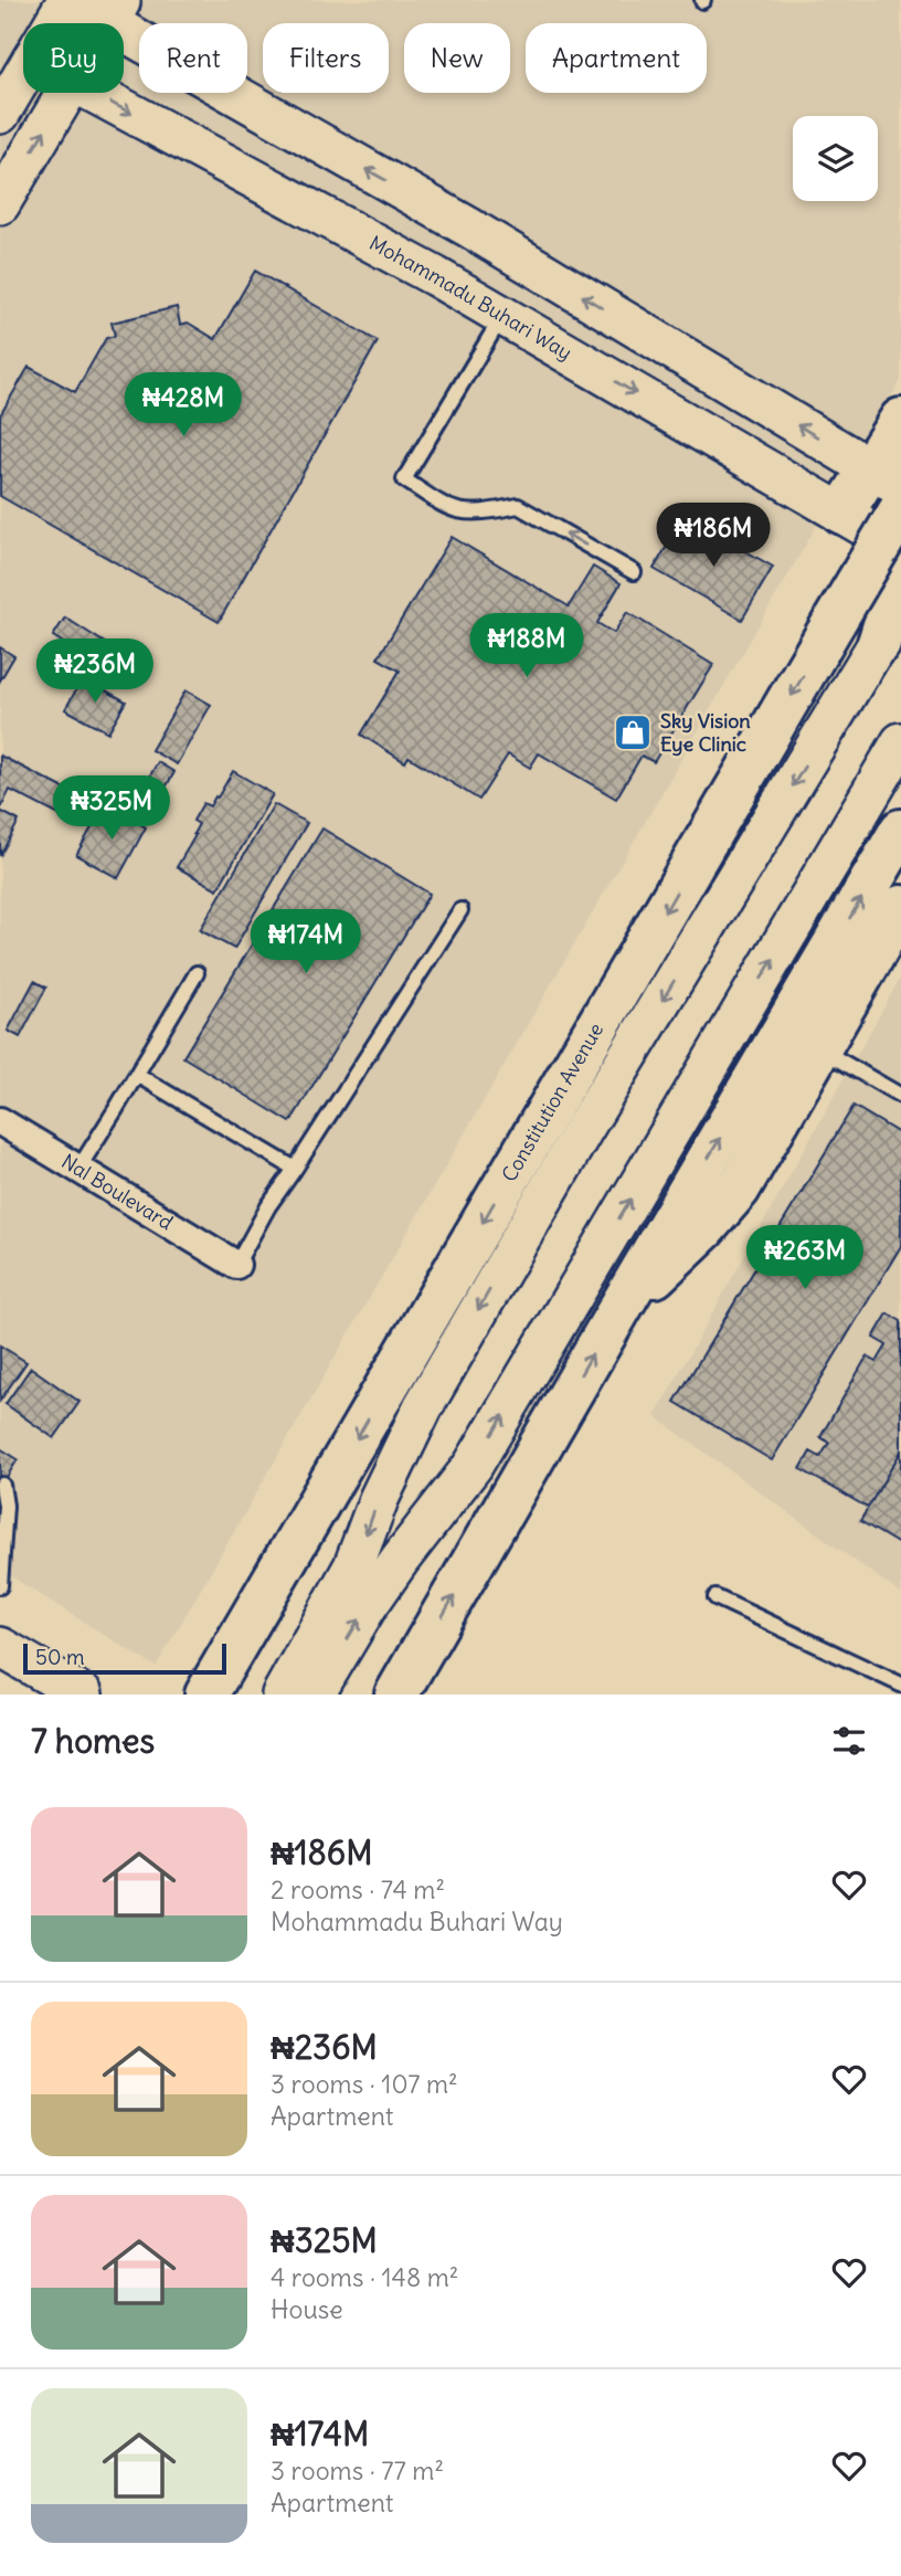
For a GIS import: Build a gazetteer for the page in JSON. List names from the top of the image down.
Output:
{
  "streets": {
    "main road": ["Mohammadu Buhari Way", "Constitution Avenue"],
    "street": ["Nal Boulevard"]
  },
  "places": {
    "shop": ["Sky Vision Eye Clinic"]
  },
  "scale_bar": "50 m",
  "page": {
    "chip": [
      "Buy",
      "Rent",
      "Filters",
      "New",
      "Apartment"
    ],
    "price": [
      "₦428M",
      "₦186M",
      "₦188M",
      "₦236M",
      "₦325M",
      "₦174M",
      "₦263M"
    ],
    "scale": "50 m",
    "heading": "7 homes",
    "list": [
      {
        "name": "₦186M",
        "note": "2 rooms · 74 m² · Mohammadu Buhari Way"
      },
      {
        "name": "₦236M",
        "note": "3 rooms · 107 m² · Apartment"
      },
      {
        "name": "₦325M",
        "note": "4 rooms · 148 m² · House"
      },
      {
        "name": "₦174M",
        "note": "3 rooms · 77 m² · Apartment"
      }
    ]
  }
}
